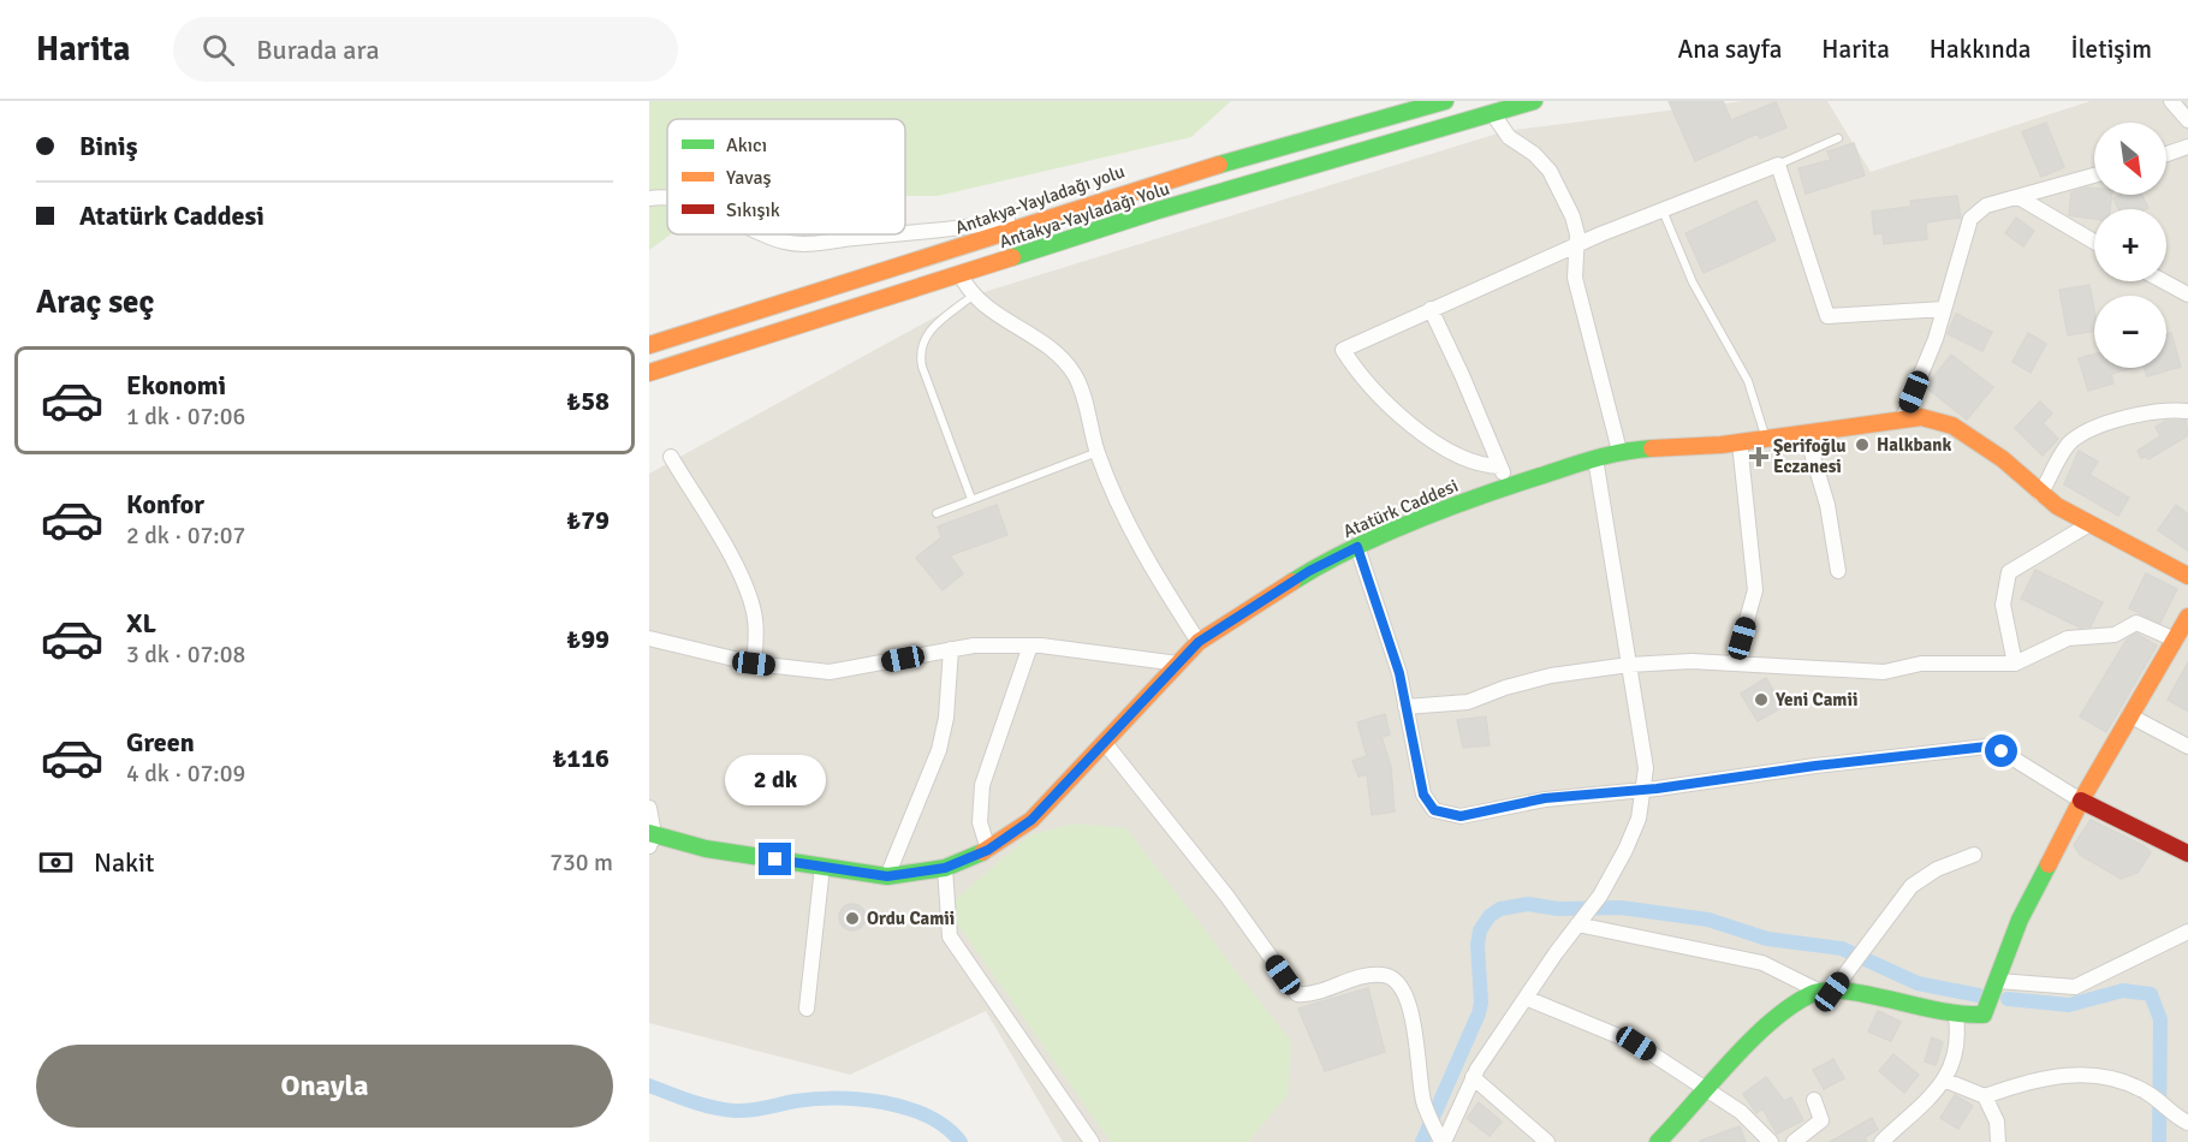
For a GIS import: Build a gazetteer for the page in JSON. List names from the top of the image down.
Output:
{
  "streets": {
    "main road": ["Antakya-Yayladağı yolu", "Antakya-Yayladağı Yolu", "Atatürk Caddesi"]
  },
  "places": {
    "other": ["Halkbank", "Yeni Camii", "Ordu Camii"],
    "health": ["Şerifoğlu Eczanesi"]
  },
  "legend": ["Akıcı", "Yavaş", "Sıkışık"],
  "north": "bottom right",
  "page": {
    "header": "Harita",
    "search": "Burada ara",
    "nav": [
      "Ana sayfa",
      "Harita",
      "Hakkında",
      "İletişim"
    ],
    "banner": ["Biniş", "Atatürk Caddesi"],
    "map_buttons": ["+", "−"],
    "heading": "Araç seç",
    "list": [
      {
        "name": "Ekonomi",
        "note": "1 dk · 07:06",
        "value": "₺58"
      },
      {
        "name": "Konfor",
        "note": "2 dk · 07:07",
        "value": "₺79"
      },
      {
        "name": "XL",
        "note": "3 dk · 07:08",
        "value": "₺99"
      },
      {
        "name": "Green",
        "note": "4 dk · 07:09",
        "value": "₺116"
      }
    ],
    "bubble": "2 dk",
    "pay": ["Nakit", "730 m"],
    "buttons": "Onayla"
  }
}
